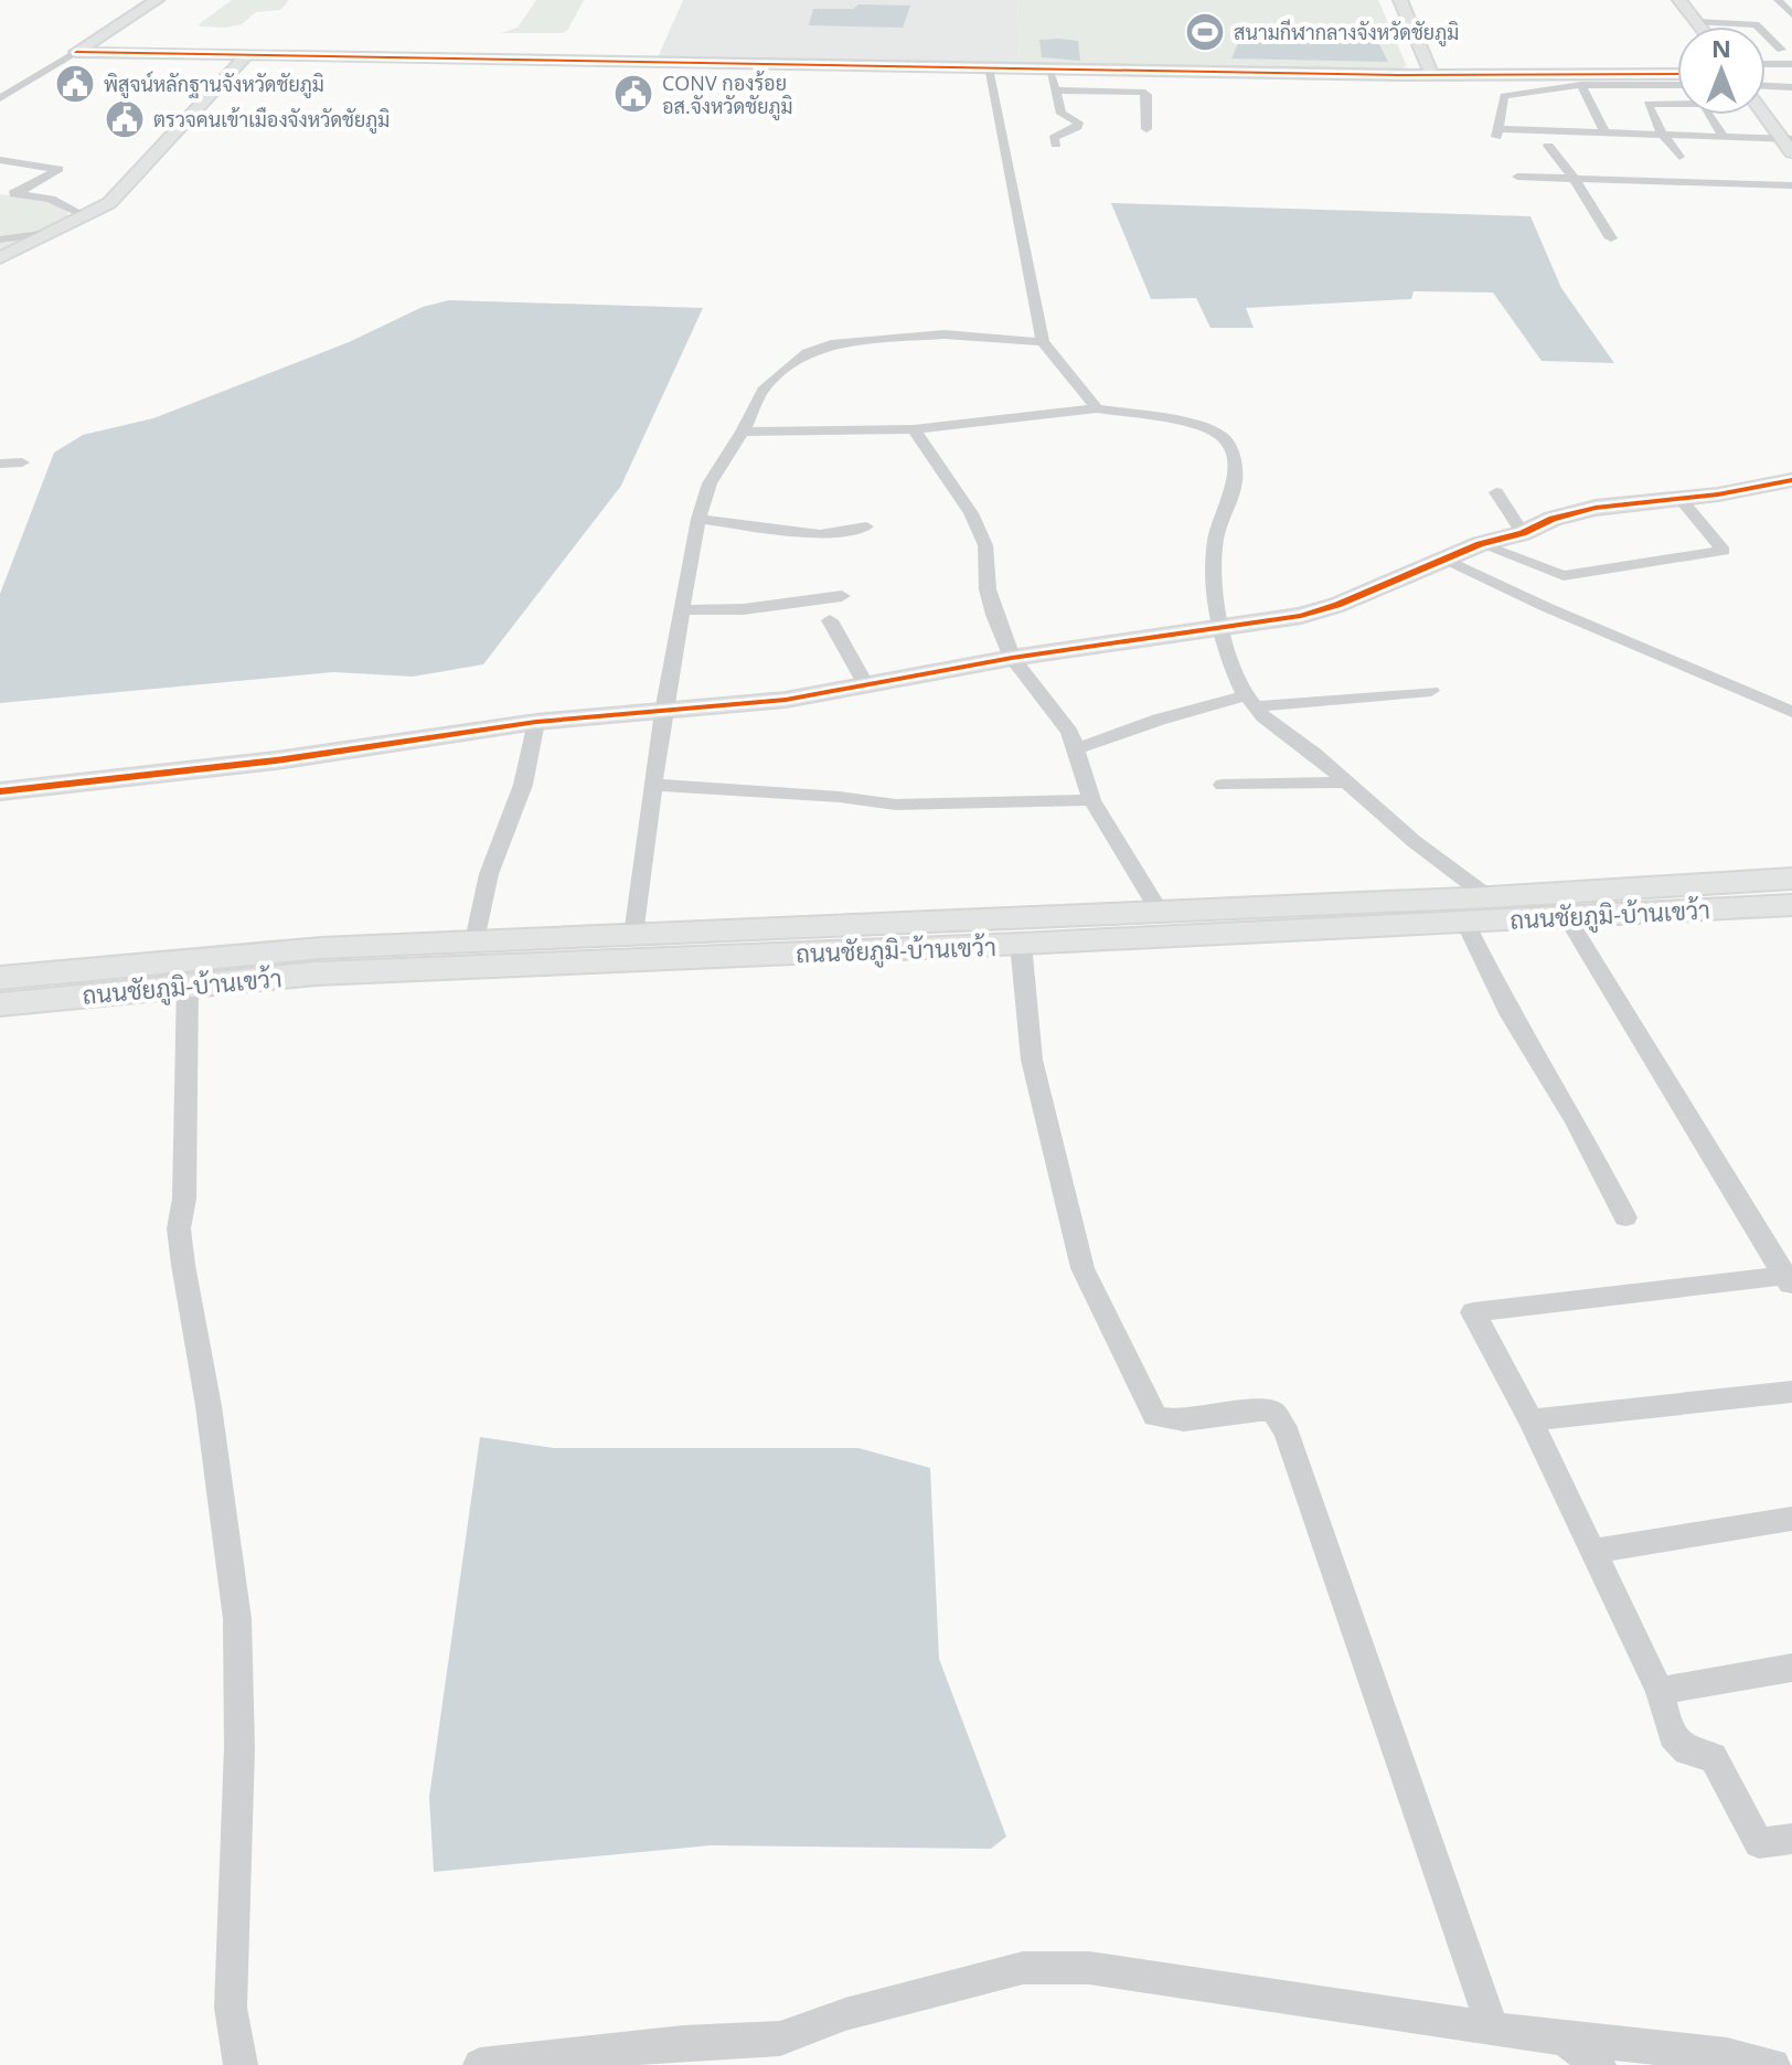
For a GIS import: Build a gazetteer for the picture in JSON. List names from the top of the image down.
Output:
{
  "streets": {
    "main road": ["ถนนชัยภูมิ-บ้านเขว้า"]
  },
  "places": {
    "sports": ["สนามกีฬากลางจังหวัดชัยภูมิ"],
    "public building": ["พิสูจน์หลักฐานจังหวัดชัยภูมิ", "CONV กองร้อย อส.จังหวัดชัยภูมิ", "ตรวจคนเข้าเมืองจังหวัดชัยภูมิ"]
  },
  "north": "top"
}
